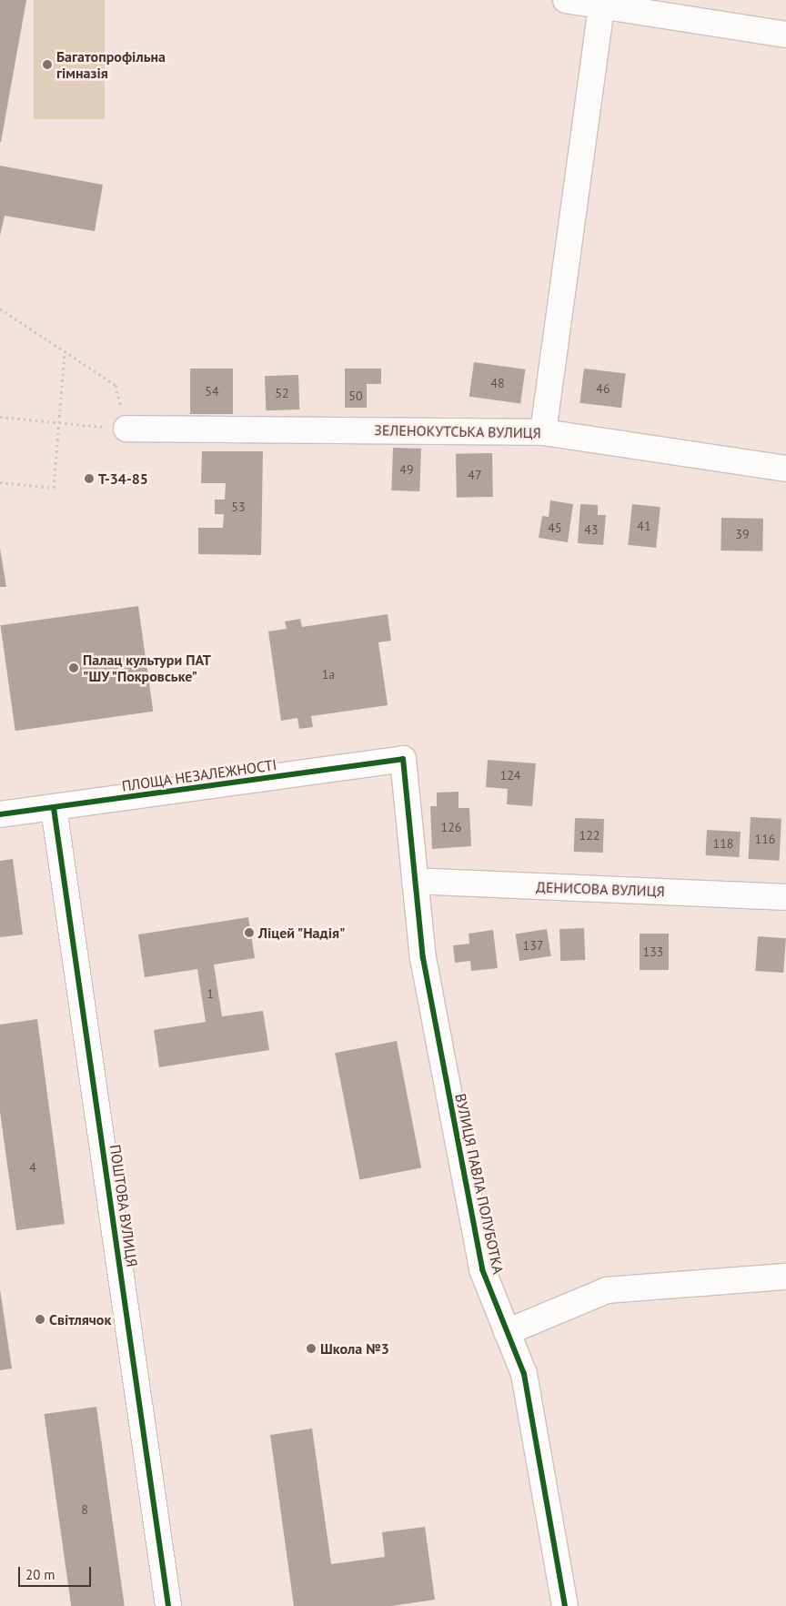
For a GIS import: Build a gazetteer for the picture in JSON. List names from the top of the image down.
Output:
{
  "streets": {
    "street": [
      "ЗЕЛЕНОКУТСЬКА ВУЛИЦЯ",
      "ПЛОЩА НЕЗАЛЕЖНОСТІ",
      "ДЕНИСОВА ВУЛИЦЯ",
      "ВУЛИЦЯ ПАВЛА ПОЛУБОТКА",
      "ПОШТОВА ВУЛИЦЯ"
    ]
  },
  "crossings": [
    ["ПЛОЩА НЕЗАЛЕЖНОСТІ", "ВУЛИЦЯ ПАВЛА ПОЛУБОТКА"],
    ["ПЛОЩА НЕЗАЛЕЖНОСТІ", "ПОШТОВА ВУЛИЦЯ"],
    ["ДЕНИСОВА ВУЛИЦЯ", "ВУЛИЦЯ ПАВЛА ПОЛУБОТКА"]
  ],
  "places": [
    "Багатопрофільна гімназія",
    "Т-34-85",
    "Палац культури ПАТ \"ШУ \"Покровське\"",
    "Ліцей \"Надія\"",
    "Світлячок",
    "Школа №3"
  ],
  "house_numbers": [
    "48",
    "46",
    "54",
    "52",
    "50",
    "49",
    "47",
    "53",
    "41",
    "45",
    "43",
    "39",
    "1а",
    "124",
    "126",
    "122",
    "116",
    "118",
    "137",
    "133",
    "1",
    "4",
    "8"
  ],
  "scale_bar": "20 m"
}
